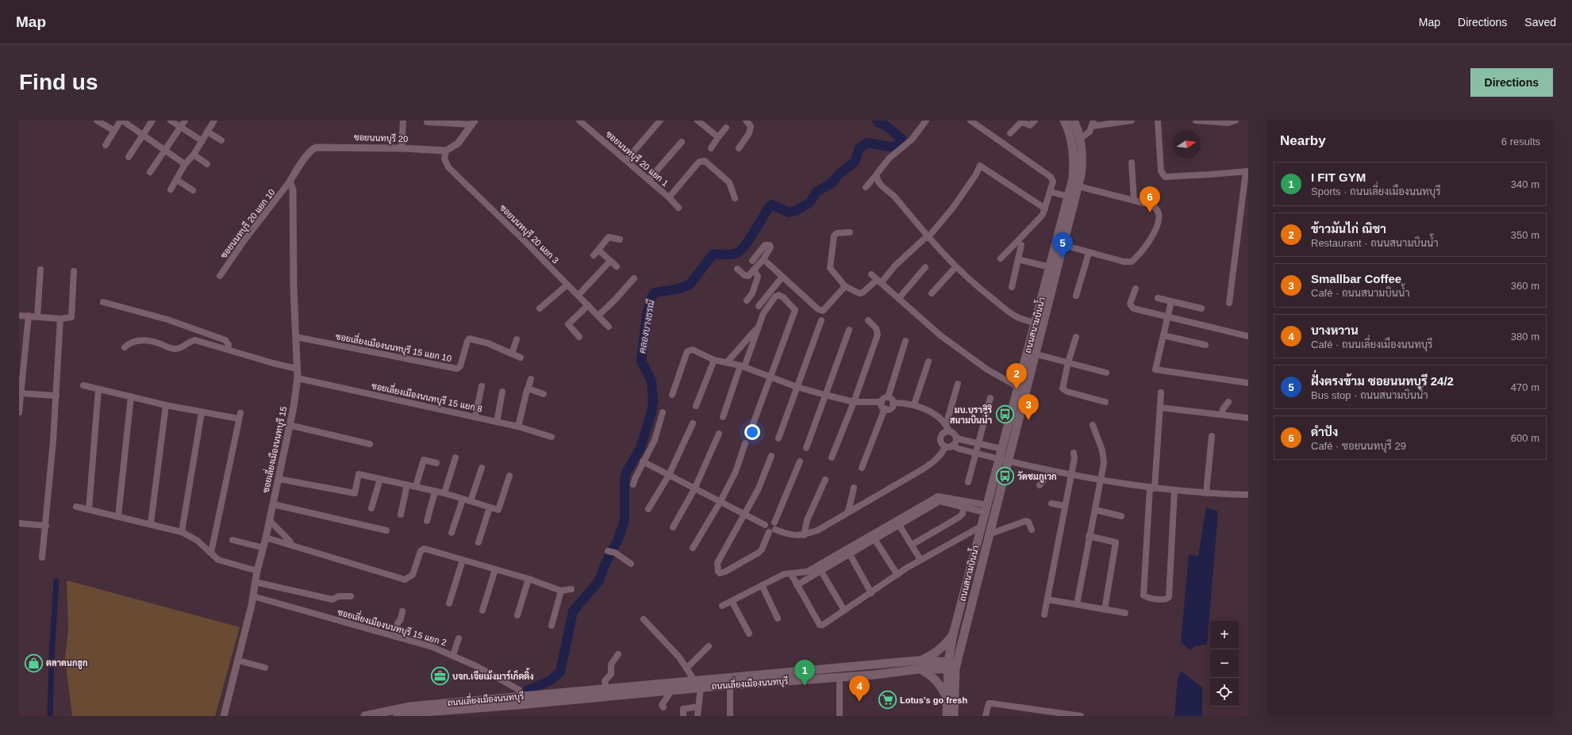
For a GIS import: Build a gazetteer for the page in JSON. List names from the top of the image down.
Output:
{
  "streets": {
    "main road": ["ถนนสนามบินน้ำ", "ถนนเลี่ยงเมืองนนทบุรี"],
    "street": [
      "ซอยนนทบุรี 20",
      "ซอยนนทบุรี 20 แยก 1",
      "ซอยนนทบุรี 20 แยก 10",
      "ซอยนนทบุรี 20 แยก 3",
      "ซอยเลี่ยงเมืองนนทบุรี 15 แยก 10",
      "ซอยเลี่ยงเมืองนนทบุรี 15 แยก 8",
      "ซอยเลี่ยงเมืองนนทบุรี 15",
      "ซอยเลี่ยงเมืองนนทบุรี 15 แยก 2"
    ]
  },
  "crossings": [
    ["ซอยนนทบุรี 20", "ซอยนนทบุรี 20 แยก 10"],
    ["ซอยนนทบุรี 20", "ซอยนนทบุรี 20 แยก 3"],
    ["ซอยนนทบุรี 20", "ซอยเลี่ยงเมืองนนทบุรี 15"],
    ["ซอยนนทบุรี 20 แยก 10", "ซอยเลี่ยงเมืองนนทบุรี 15"],
    ["ถนนสนามบินน้ำ", "ถนนเลี่ยงเมืองนนทบุรี"],
    ["ซอยเลี่ยงเมืองนนทบุรี 15 แยก 10", "ซอยเลี่ยงเมืองนนทบุรี 15"],
    ["ซอยเลี่ยงเมืองนนทบุรี 15 แยก 8", "ซอยเลี่ยงเมืองนนทบุรี 15"],
    ["ซอยเลี่ยงเมืองนนทบุรี 15", "ซอยเลี่ยงเมืองนนทบุรี 15 แยก 2"]
  ],
  "water": ["คลองบางธรณี"],
  "places": {
    "bus stop": ["มบ.บุราสิริ สนามบินน้ำ", "วัดชมภูเวก"],
    "shop": ["ตลาดนกฮูก"],
    "office": ["บจก.เจียเม้งมาร์เก็ตติ้ง"],
    "supermarket": ["Lotus's go fresh"]
  },
  "north": "right",
  "page": {
    "header": "Map",
    "nav": ["Map", "Directions", "Saved"],
    "buttons": "Directions",
    "title": "Find us",
    "heading": ["Nearby", "6 results"],
    "list": [
      {
        "mark": "1",
        "name": "I FIT GYM",
        "note": "Sports · ถนนเลี่ยงเมืองนนทบุรี",
        "value": "340 m"
      },
      {
        "mark": "2",
        "name": "ข้าวมันไก่ ณิชา",
        "note": "Restaurant · ถนนสนามบินน้ำ",
        "value": "350 m"
      },
      {
        "mark": "3",
        "name": "Smallbar Coffee",
        "note": "Café · ถนนสนามบินน้ำ",
        "value": "360 m"
      },
      {
        "mark": "4",
        "name": "บางหวาน",
        "note": "Café · ถนนเลี่ยงเมืองนนทบุรี",
        "value": "380 m"
      },
      {
        "mark": "5",
        "name": "ฝั่งตรงข้าม ซอยนนทบุรี 24/2",
        "note": "Bus stop · ถนนสนามบินน้ำ",
        "value": "470 m"
      },
      {
        "mark": "6",
        "name": "ดำปัง",
        "note": "Café · ซอยนนทบุรี 29",
        "value": "600 m"
      }
    ],
    "pins": [
      "6",
      "5",
      "2",
      "3",
      "1",
      "4"
    ],
    "map_buttons": ["+", "−"]
  }
}
